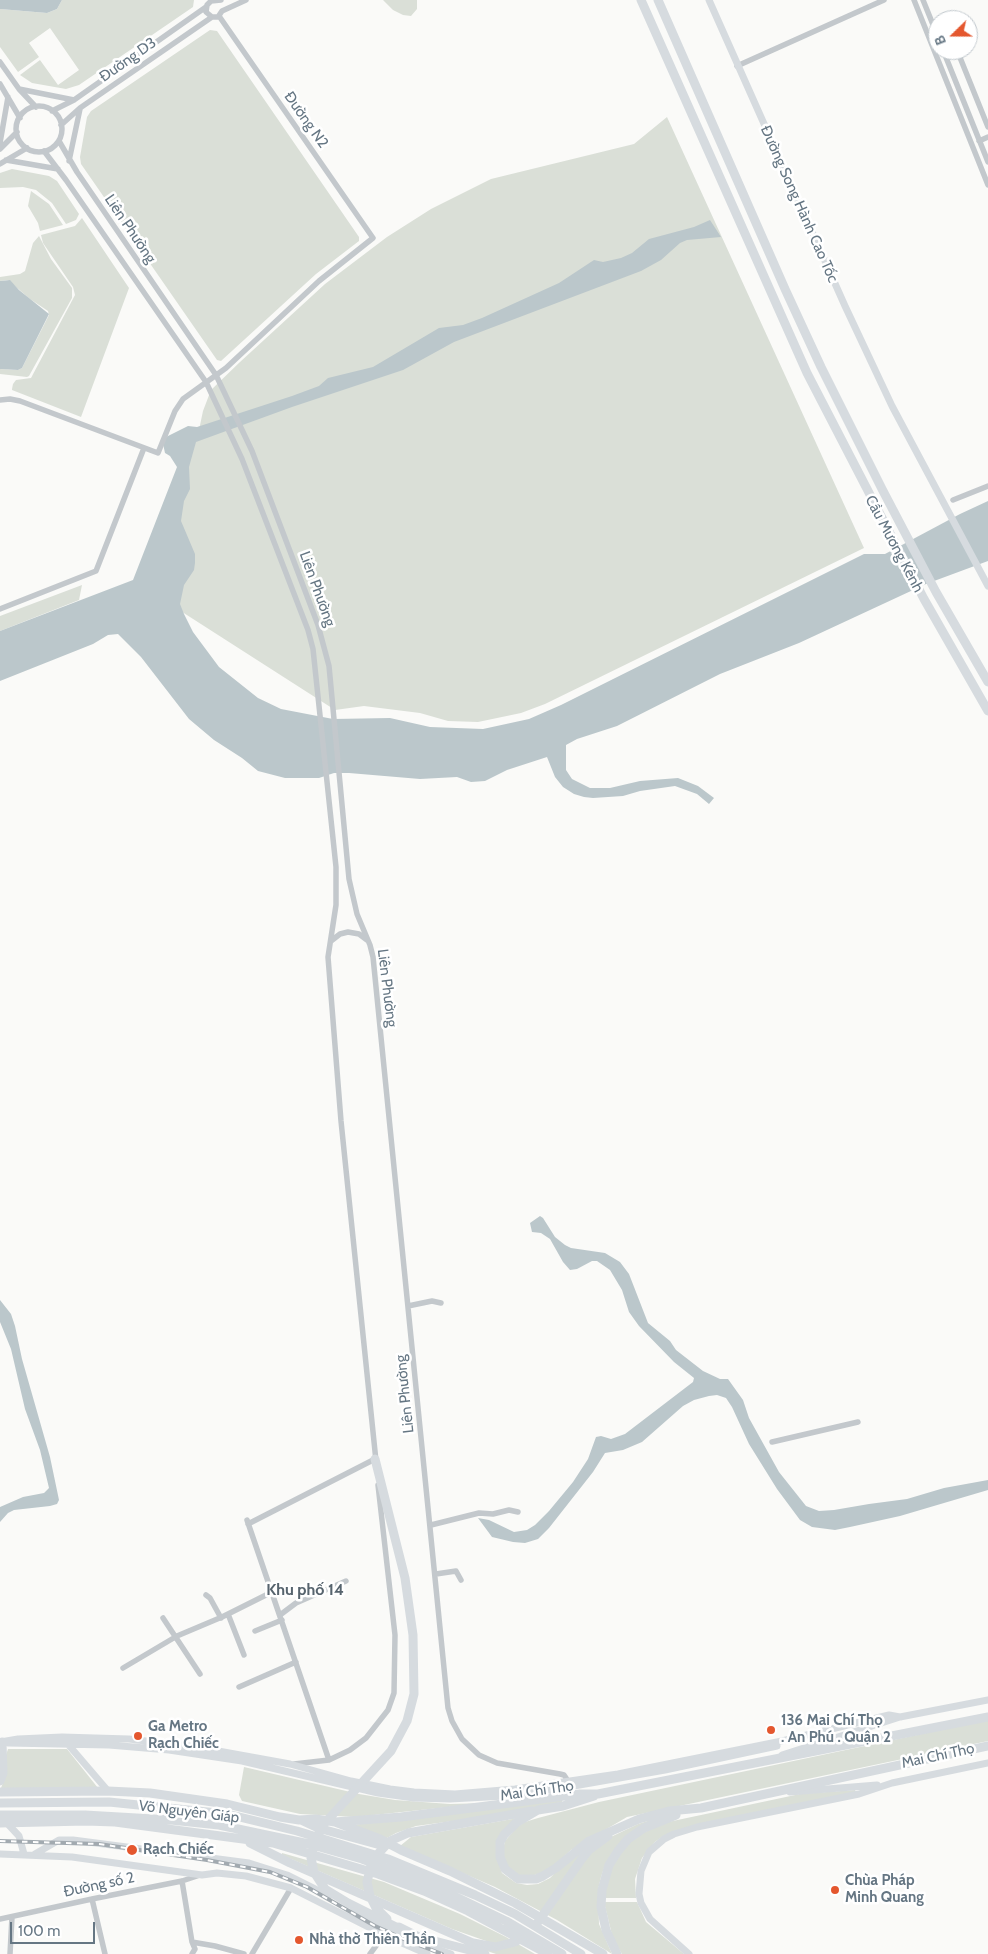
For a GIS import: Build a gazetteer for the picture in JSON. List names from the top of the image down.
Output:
{
  "streets": {
    "highway": ["Cầu Mương Kênh", "Mai Chí Thọ", "Võ Nguyên Giáp"],
    "main road": ["Đường Song Hành Cao Tốc"],
    "street": [
      "Đường D3",
      "Đường N2",
      "Liên Phường",
      "Đường số 2"
    ]
  },
  "crossings": [
    ["Đường D3", "Đường N2"],
    ["Đường D3", "Liên Phường"],
    ["Đường N2", "Liên Phường"],
    ["Liên Phường", "Mai Chí Thọ"],
    ["Mai Chí Thọ", "Võ Nguyên Giáp"]
  ],
  "districts": ["Khu phố 14"],
  "places": [
    "136 Mai Chí Thọ . An Phú . Quận 2",
    "Ga Metro Rạch Chiếc",
    "Rạch Chiếc",
    "Chùa Pháp Minh Quang",
    "Nhà thờ Thiên Thần"
  ],
  "scale_bar": "100 m",
  "north": "left"
}
